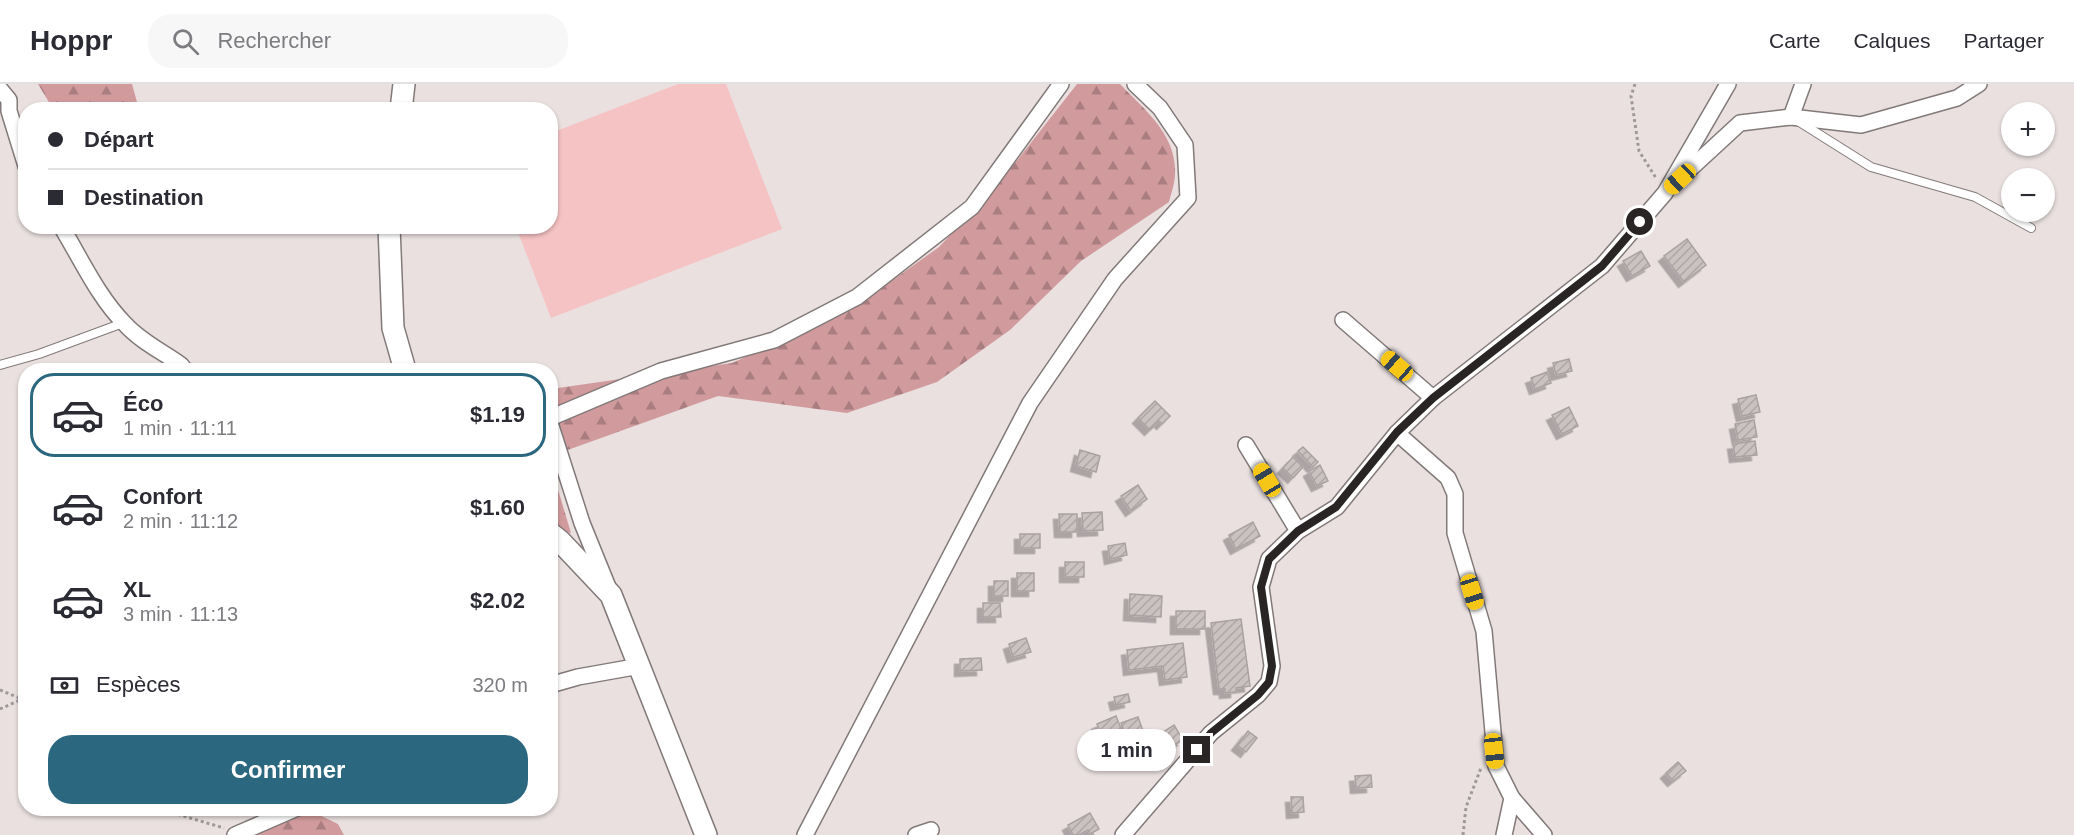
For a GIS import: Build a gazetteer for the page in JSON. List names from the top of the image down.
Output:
{
  "page": {
    "header": "Hoppr",
    "search": "Rechercher",
    "nav": ["Carte", "Calques", "Partager"],
    "map_buttons": ["+", "−"],
    "banner": ["Départ", "Destination"],
    "list": [
      {
        "name": "Éco",
        "note": "1 min · 11:11",
        "value": "$1.19"
      },
      {
        "name": "Confort",
        "note": "2 min · 11:12",
        "value": "$1.60"
      },
      {
        "name": "XL",
        "note": "3 min · 11:13",
        "value": "$2.02"
      }
    ],
    "pay": ["Espèces", "320 m"],
    "buttons": "Confirmer",
    "bubble": "1 min"
  }
}
